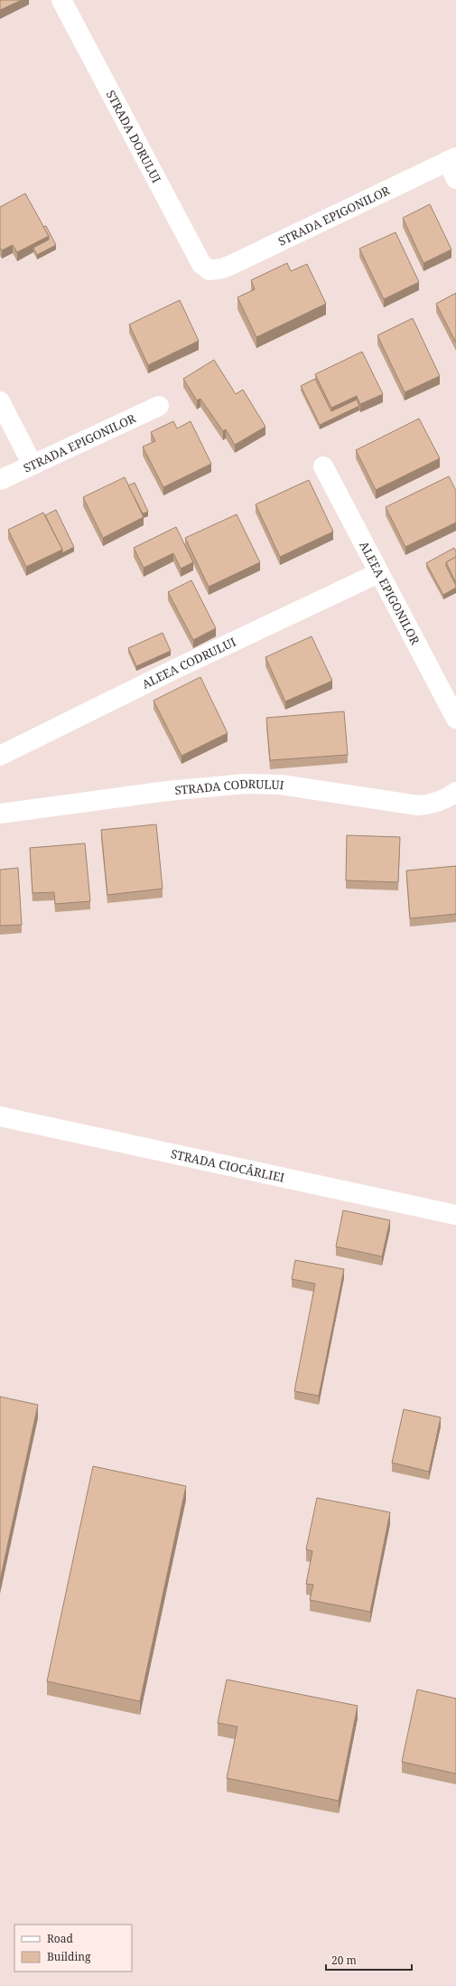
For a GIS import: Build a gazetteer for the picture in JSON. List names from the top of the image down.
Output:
{
  "streets": {
    "street": [
      "STRADA DORULUI",
      "STRADA EPIGONILOR",
      "ALEEA EPIGONILOR",
      "ALEEA CODRULUI",
      "STRADA CODRULUI",
      "STRADA CIOCÂRLIEI"
    ]
  },
  "crossings": [
    ["STRADA DORULUI", "STRADA EPIGONILOR"],
    ["ALEEA EPIGONILOR", "ALEEA CODRULUI"]
  ],
  "legend": ["Road", "Building"],
  "scale_bar": "20 m"
}
